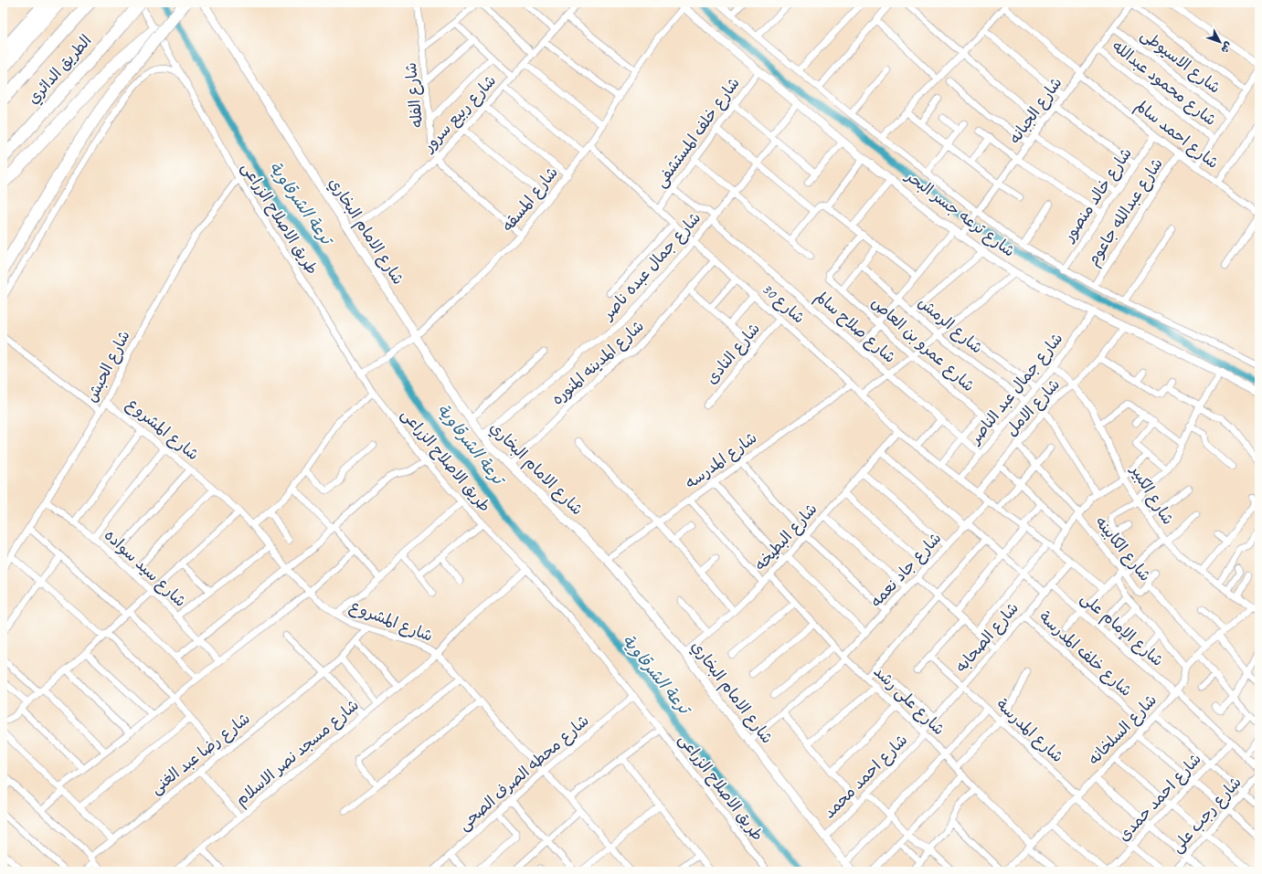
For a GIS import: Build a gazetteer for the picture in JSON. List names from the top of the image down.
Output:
{
  "streets": {
    "highway": ["الطريق الدائري"],
    "street": [
      "شارع الاسيوطى",
      "شارع محمود عبدالله",
      "شارع الفله",
      "شارع الجبانه",
      "شارع ربيع سرور",
      "شارع خلف المستشفى",
      "شارع احمد سالم",
      "شارع خالد منصور",
      "شارع المسقه",
      "شارع عبدالله جاعوم",
      "شارع ترعه جسر البحر",
      "طريق الاصلاح الزراعى",
      "شارع الامام البخاري",
      "شارع جمال عبده ناصر",
      "شارع 30",
      "شارع الرمش",
      "شارع صلاح سالم",
      "شارع عمرو بن العاص",
      "شارع النادى",
      "شارع المدينه المنوره",
      "شارع الحبش",
      "شارع جمال عبد الناصر",
      "شارع الامل",
      "شارع المشروع",
      "شارع المدرسه",
      "شارع الكبير",
      "شارع البطيخه",
      "شارع الكابينه",
      "شارع سيد سواده",
      "شارع جاد نعمه",
      "شارع الإمام على",
      "شارع الصحابه",
      "شارع خلف المدرسة",
      "شارع على رشد",
      "شارع السلخانه",
      "شارع المدرسة",
      "شارع مسجد نصر الاسلام",
      "شارع رضا عبد الغنى",
      "شارع محطه الصرف الصحى",
      "شارع احمد محمد",
      "شارع احمد حمدى",
      "شارع رجب على"
    ]
  },
  "crossings": [
    ["شارع الاسيوطى", "شارع الجبانه"],
    ["الطريق الدائري", "طريق الاصلاح الزراعى"],
    ["شارع محمود عبدالله", "شارع الجبانه"],
    ["شارع الفله", "شارع ربيع سرور"],
    ["شارع الفله", "شارع المسقه"],
    ["شارع الجبانه", "شارع احمد سالم"],
    ["شارع الجبانه", "شارع ترعه جسر البحر"],
    ["شارع ربيع سرور", "شارع الامام البخاري"],
    ["شارع خلف المستشفى", "شارع ترعه جسر البحر"],
    ["شارع خلف المستشفى", "شارع 30"],
    ["شارع خلف المستشفى", "شارع صلاح سالم"],
    ["شارع احمد سالم", "شارع خالد منصور"],
    ["شارع احمد سالم", "شارع عبدالله جاعوم"],
    ["شارع خالد منصور", "شارع ترعه جسر البحر"],
    ["شارع المسقه", "شارع ترعه جسر البحر"],
    ["شارع المسقه", "طريق الاصلاح الزراعى"],
    ["شارع المسقه", "شارع الامام البخاري"],
    ["شارع المسقه", "شارع 30"],
    ["شارع عبدالله جاعوم", "شارع ترعه جسر البحر"],
    ["شارع ترعه جسر البحر", "شارع جمال عبد الناصر"],
    ["شارع ترعه جسر البحر", "شارع الامل"],
    ["طريق الاصلاح الزراعى", "شارع الحبش"],
    ["طريق الاصلاح الزراعى", "شارع مسجد نصر الاسلام"],
    ["طريق الاصلاح الزراعى", "شارع محطه الصرف الصحى"],
    ["شارع الامام البخاري", "شارع جمال عبده ناصر"],
    ["شارع الامام البخاري", "شارع المدينه المنوره"],
    ["شارع الامام البخاري", "شارع المدرسه"],
    ["شارع الامام البخاري", "شارع البطيخه"],
    ["شارع الامام البخاري", "شارع جاد نعمه"],
    ["شارع الامام البخاري", "شارع احمد محمد"],
    ["شارع جمال عبده ناصر", "شارع 30"],
    ["شارع جمال عبده ناصر", "شارع صلاح سالم"],
    ["شارع 30", "شارع النادى"],
    ["شارع 30", "شارع المدينه المنوره"],
    ["شارع 30", "شارع جمال عبد الناصر"],
    ["شارع 30", "شارع المدرسه"],
    ["شارع 30", "شارع البطيخه"],
    ["شارع الرمش", "شارع جمال عبد الناصر"],
    ["شارع صلاح سالم", "شارع جمال عبد الناصر"],
    ["شارع عمرو بن العاص", "شارع جمال عبد الناصر"],
    ["شارع الحبش", "شارع المشروع"],
    ["شارع الحبش", "شارع سيد سواده"],
    ["شارع جمال عبد الناصر", "شارع الكبير"],
    ["شارع الامل", "شارع الكبير"],
    ["شارع الامل", "شارع الكابينه"],
    ["شارع المشروع", "شارع مسجد نصر الاسلام"],
    ["شارع المشروع", "شارع رضا عبد الغنى"],
    ["شارع المشروع", "شارع محطه الصرف الصحى"],
    ["شارع البطيخه", "شارع على رشد"],
    ["شارع جاد نعمه", "شارع على رشد"],
    ["شارع الإمام على", "شارع الصحابه"],
    ["شارع الإمام على", "شارع السلخانه"],
    ["شارع الإمام على", "شارع احمد حمدى"],
    ["شارع الصحابه", "شارع خلف المدرسة"],
    ["شارع الصحابه", "شارع على رشد"],
    ["شارع الصحابه", "شارع المدرسة"],
    ["شارع الصحابه", "شارع احمد محمد"],
    ["شارع خلف المدرسة", "شارع السلخانه"],
    ["شارع على رشد", "شارع السلخانه"],
    ["شارع على رشد", "شارع احمد محمد"],
    ["شارع السلخانه", "شارع المدرسة"],
    ["شارع المدرسة", "شارع احمد حمدى"]
  ],
  "water": ["ترعة الشرقاوية"],
  "north": "bottom right"
}
